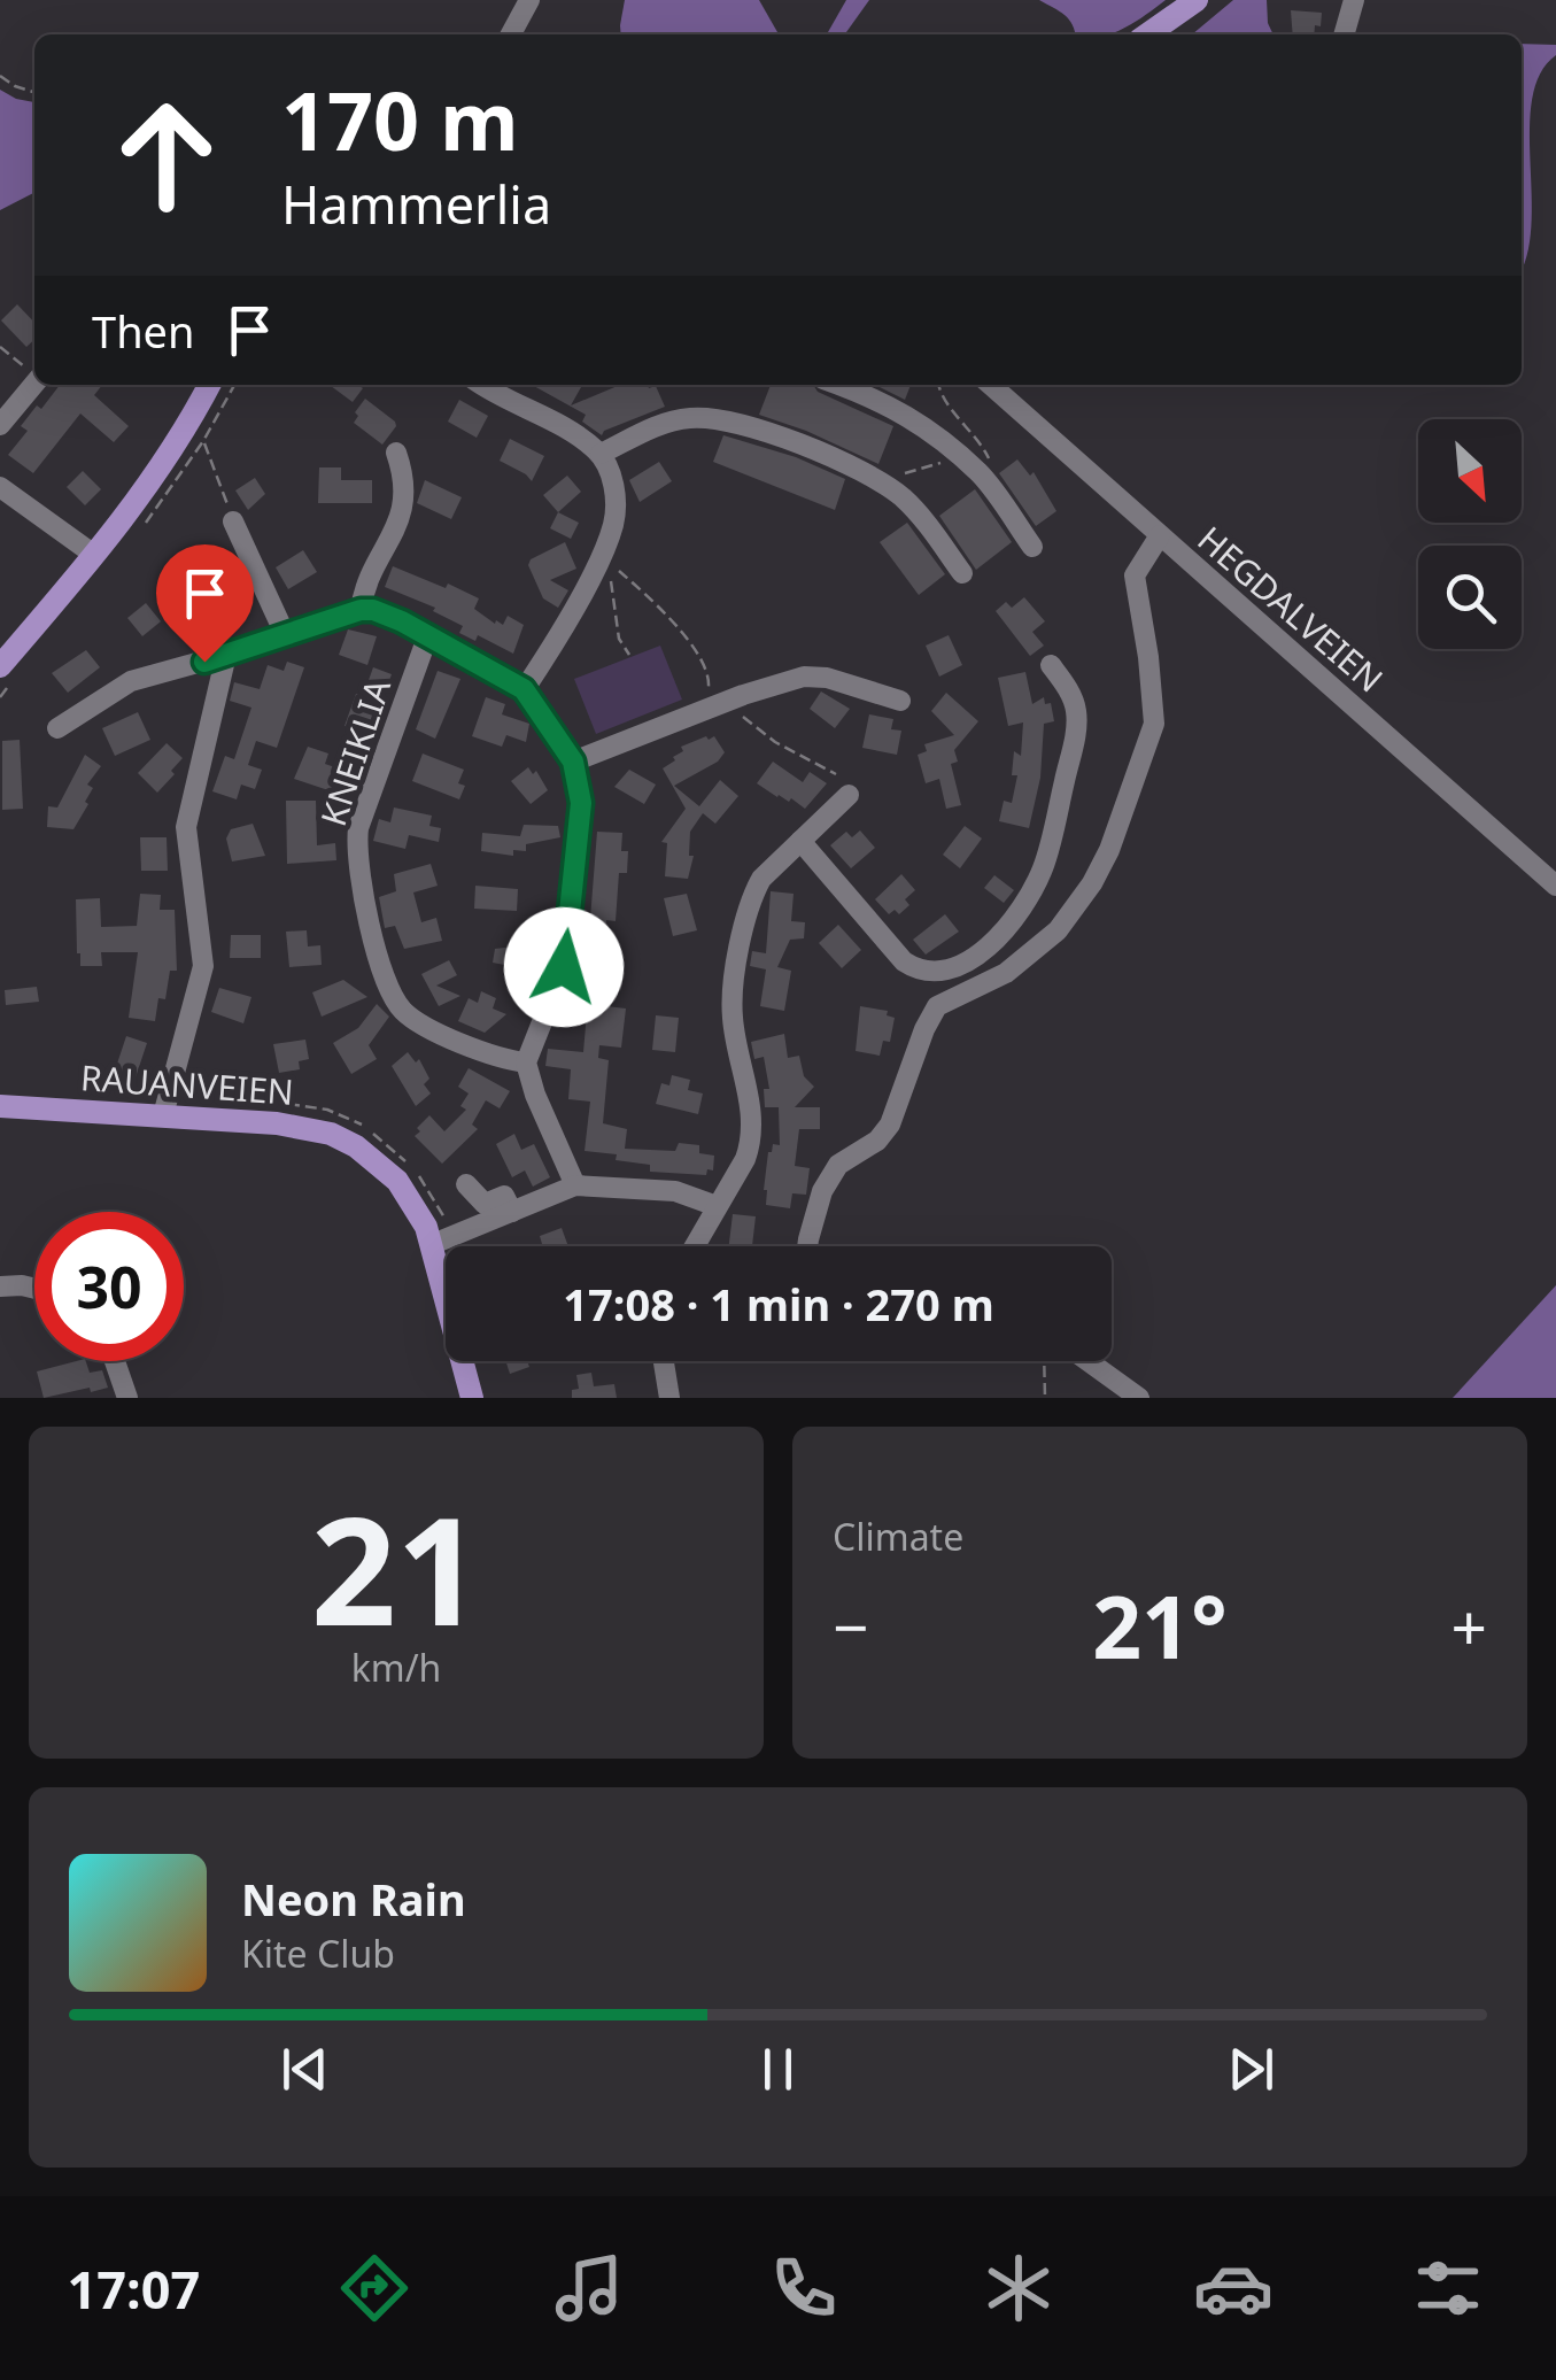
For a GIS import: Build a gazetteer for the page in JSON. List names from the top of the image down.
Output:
{
  "streets": {
    "main road": ["RAUANVEIEN"],
    "street": ["HEGDALVEIEN", "KNEIKLIA"]
  },
  "north": "bottom right",
  "page": {
    "turn": ["170 m", "Hammerlia"],
    "then": "Then",
    "limit": "30",
    "trip": "17:08 · 1 min · 270 m",
    "tile": [
      ["21", "km/h"],
      "Climate"
    ],
    "heat": ["−", "21°", "+"],
    "song": ["Neon Rain", "Kite Club"],
    "tabs": "17:07"
  }
}
